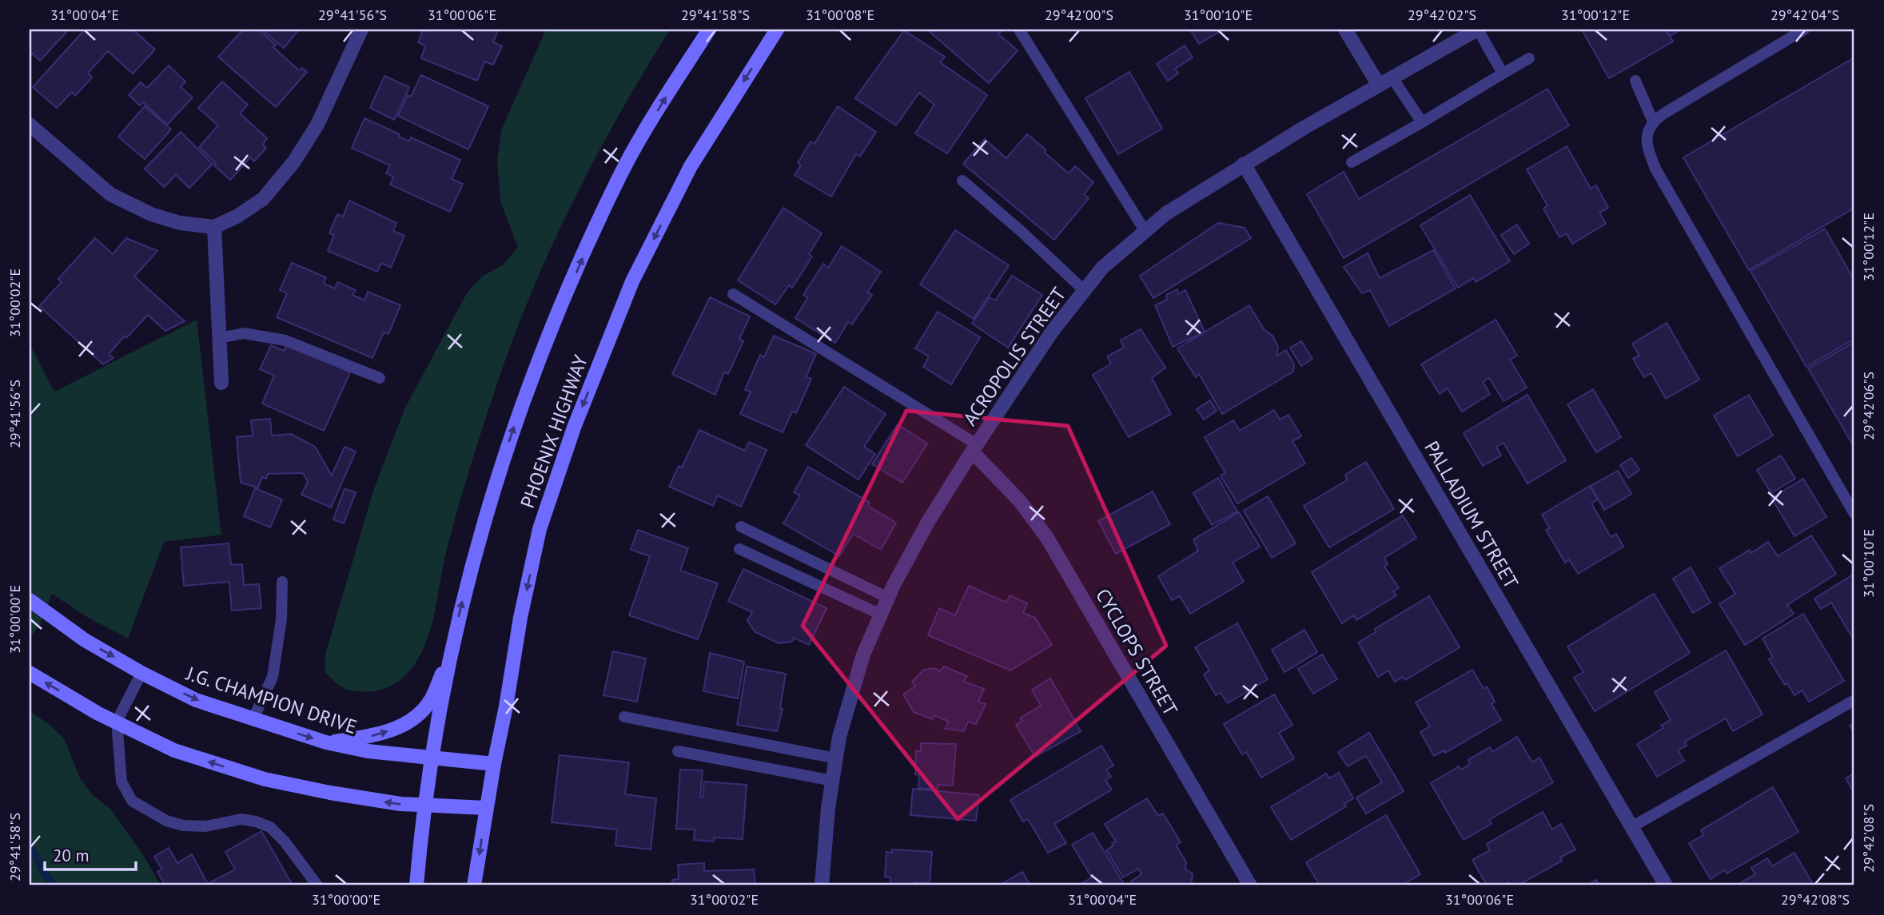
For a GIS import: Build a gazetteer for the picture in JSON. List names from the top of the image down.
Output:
{
  "streets": {
    "main road": ["PHOENIX HIGHWAY", "J.G. CHAMPION DRIVE"],
    "street": ["ACROPOLIS STREET", "PALLADIUM STREET", "CYCLOPS STREET"]
  },
  "crossings": [
    ["ACROPOLIS STREET", "PALLADIUM STREET"],
    ["ACROPOLIS STREET", "CYCLOPS STREET"],
    ["PHOENIX HIGHWAY", "J.G. CHAMPION DRIVE"]
  ],
  "scale_bar": "20 m",
  "coordinates": [
    "31°00'04\"E",
    "29°41'56\"S",
    "31°00'06\"E",
    "29°41'58\"S",
    "31°00'08\"E",
    "29°42'00\"S",
    "31°00'10\"E",
    "29°42'02\"S",
    "31°00'12\"E",
    "29°42'04\"S",
    "31°00'02\"E",
    "29°42'06\"S",
    "31°00'00\"E",
    "29°42'08\"S"
  ]
}
